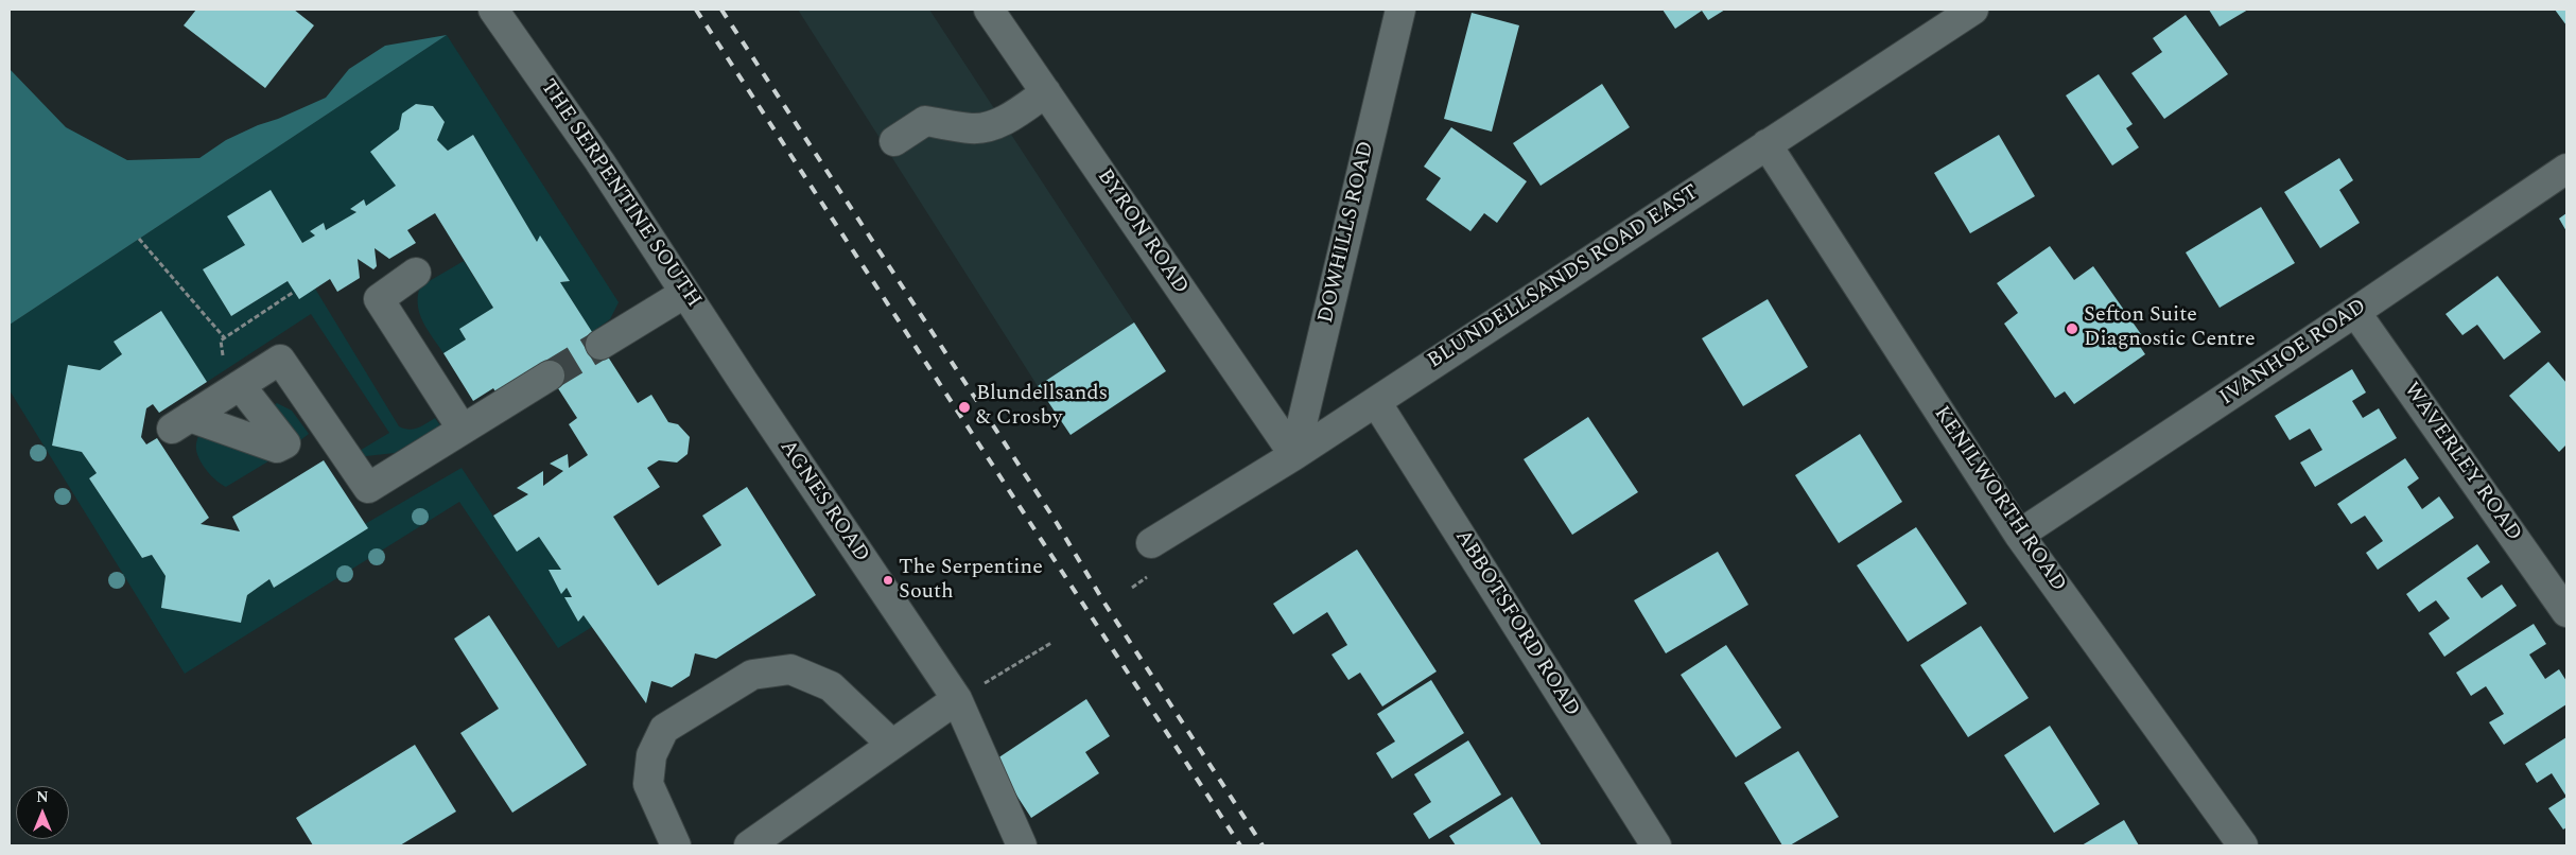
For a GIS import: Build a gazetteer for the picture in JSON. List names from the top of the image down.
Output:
{
  "streets": {
    "street": [
      "THE SERPENTINE SOUTH",
      "BYRON ROAD",
      "DOWHILLS ROAD",
      "BLUNDELLSANDS ROAD EAST",
      "IVANHOE ROAD",
      "WAVERLEY ROAD",
      "KENILWORTH ROAD",
      "AGNES ROAD",
      "ABBOTSFORD ROAD"
    ]
  },
  "crossings": [
    ["THE SERPENTINE SOUTH", "AGNES ROAD"],
    ["BYRON ROAD", "DOWHILLS ROAD"],
    ["BYRON ROAD", "BLUNDELLSANDS ROAD EAST"],
    ["DOWHILLS ROAD", "BLUNDELLSANDS ROAD EAST"],
    ["BLUNDELLSANDS ROAD EAST", "KENILWORTH ROAD"],
    ["BLUNDELLSANDS ROAD EAST", "ABBOTSFORD ROAD"],
    ["IVANHOE ROAD", "WAVERLEY ROAD"],
    ["IVANHOE ROAD", "KENILWORTH ROAD"]
  ],
  "places": ["Sefton Suite Diagnostic Centre", "Blundellsands & Crosby", "The Serpentine South"],
  "north": "top"
}
